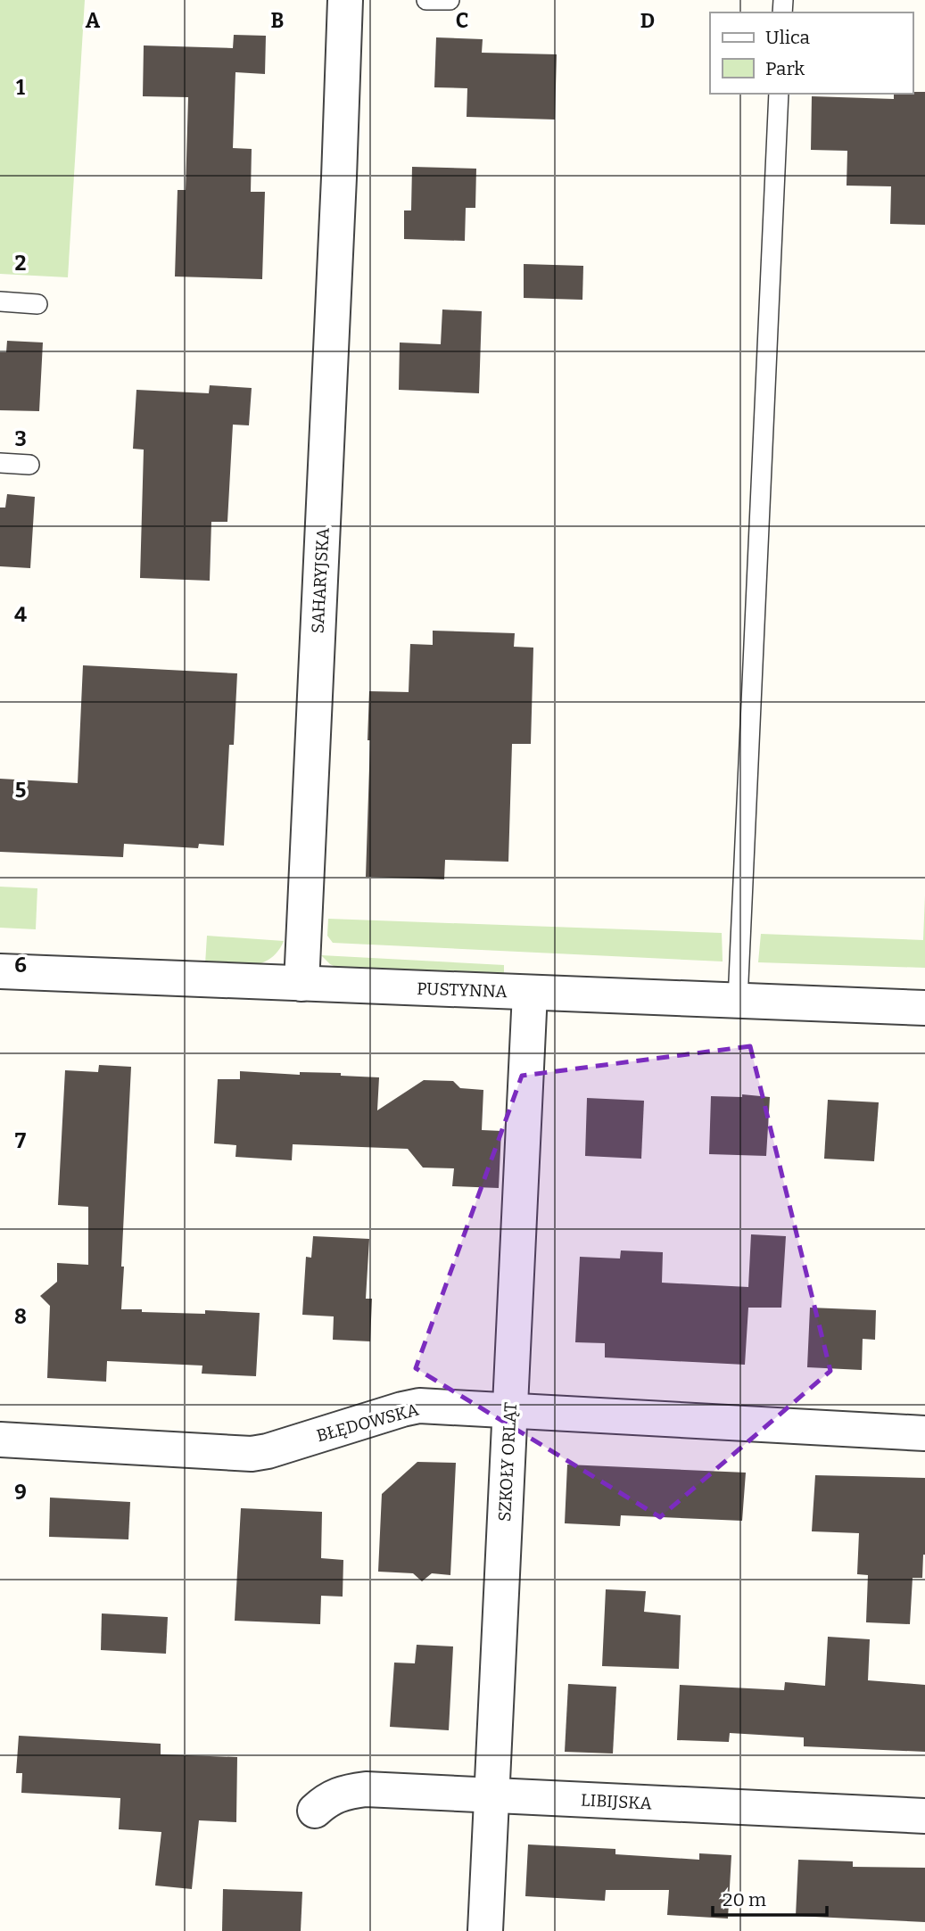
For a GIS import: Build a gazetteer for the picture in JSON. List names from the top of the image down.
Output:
{
  "streets": {
    "street": [
      "SAHARYJSKA",
      "PUSTYNNA",
      "BŁĘDOWSKA",
      "SZKOŁY ORLĄT",
      "LIBIJSKA"
    ]
  },
  "crossings": [
    ["SAHARYJSKA", "PUSTYNNA"],
    ["PUSTYNNA", "SZKOŁY ORLĄT"],
    ["BŁĘDOWSKA", "SZKOŁY ORLĄT"],
    ["SZKOŁY ORLĄT", "LIBIJSKA"]
  ],
  "legend": ["Ulica", "Park"],
  "scale_bar": "20 m",
  "grid": {
    "columns": [
      "A",
      "B",
      "C",
      "D"
    ],
    "rows": [
      "1",
      "2",
      "3",
      "4",
      "5",
      "6",
      "7",
      "8",
      "9"
    ]
  }
}
